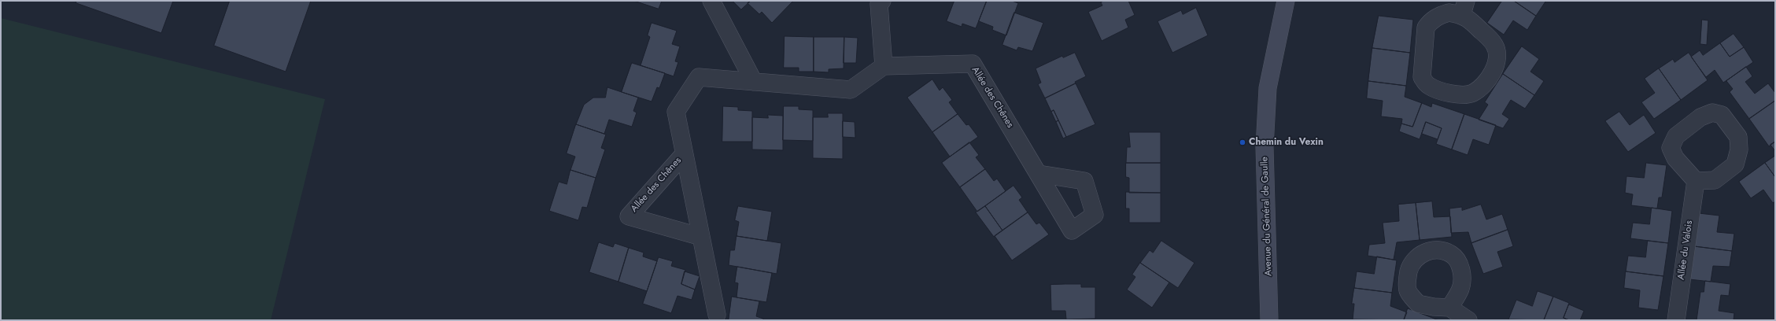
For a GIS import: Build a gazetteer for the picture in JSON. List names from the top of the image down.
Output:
{
  "streets": {
    "street": ["Allée des Chênes", "Avenue du Général de Gaulle", "Allée du Valois"]
  },
  "places": ["Chemin du Vexin"]
}
